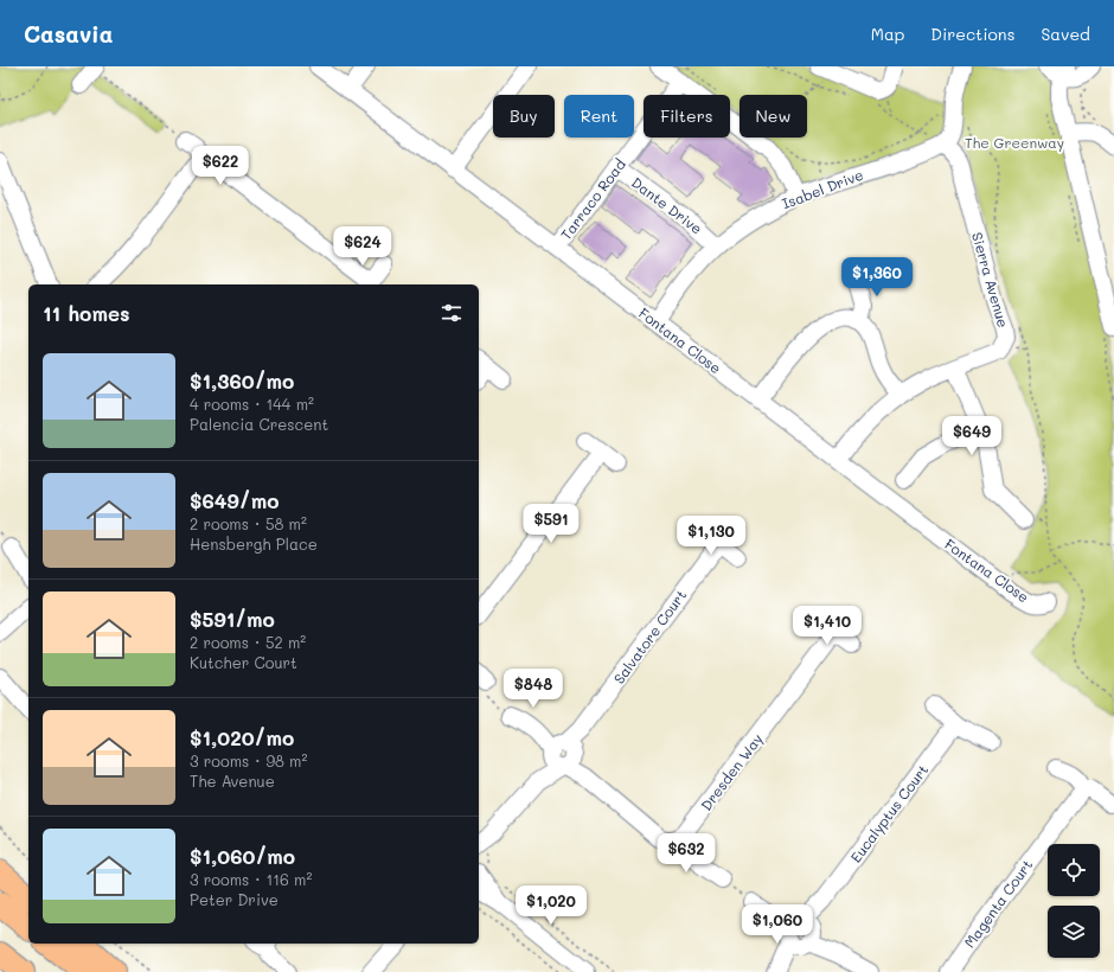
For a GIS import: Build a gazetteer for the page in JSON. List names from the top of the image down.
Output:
{
  "streets": {
    "street": [
      "Isabel Drive",
      "Tarraco Road",
      "Dante Drive",
      "Sierra Avenue",
      "Fontana Close",
      "Salvatore Court",
      "Dresden Way",
      "Eucalyptus Court",
      "Magenta Court"
    ]
  },
  "crossings": [
    ["Isabel Drive", "Dante Drive"],
    ["Isabel Drive", "Sierra Avenue"],
    ["Isabel Drive", "Fontana Close"],
    ["Tarraco Road", "Dante Drive"],
    ["Tarraco Road", "Fontana Close"],
    ["Sierra Avenue", "Fontana Close"]
  ],
  "parks": ["The Greenway"],
  "page": {
    "header": "Casavia",
    "nav": ["Map", "Directions", "Saved"],
    "chip": [
      "Buy",
      "Rent",
      "Filters",
      "New"
    ],
    "price": [
      "$622",
      "$624",
      "$1,360",
      "$649",
      "$591",
      "$1,130",
      "$1,410",
      "$848",
      "$632",
      "$1,020",
      "$1,060"
    ],
    "heading": "11 homes",
    "list": [
      {
        "name": "$1,360/mo",
        "note": "4 rooms · 144 m² · Palencia Crescent"
      },
      {
        "name": "$649/mo",
        "note": "2 rooms · 58 m² · Hensbergh Place"
      },
      {
        "name": "$591/mo",
        "note": "2 rooms · 52 m² · Kutcher Court"
      },
      {
        "name": "$1,020/mo",
        "note": "3 rooms · 98 m² · The Avenue"
      },
      {
        "name": "$1,060/mo",
        "note": "3 rooms · 116 m² · Peter Drive"
      }
    ]
  }
}
